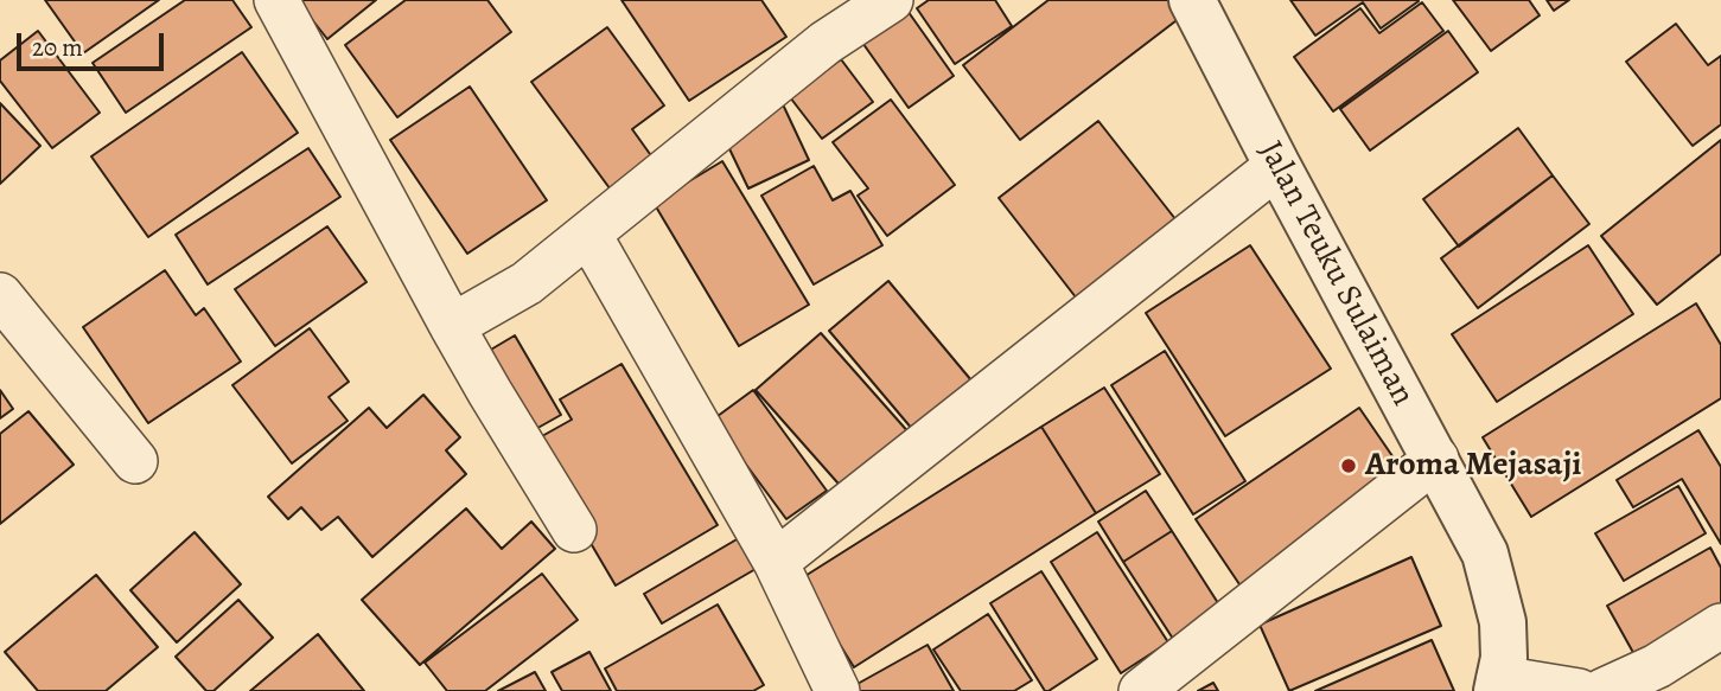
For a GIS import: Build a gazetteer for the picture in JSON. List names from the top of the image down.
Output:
{
  "streets": {
    "street": ["Jalan Teuku Sulaiman"]
  },
  "places": ["Aroma Mejasaji"],
  "scale_bar": "20 m"
}
